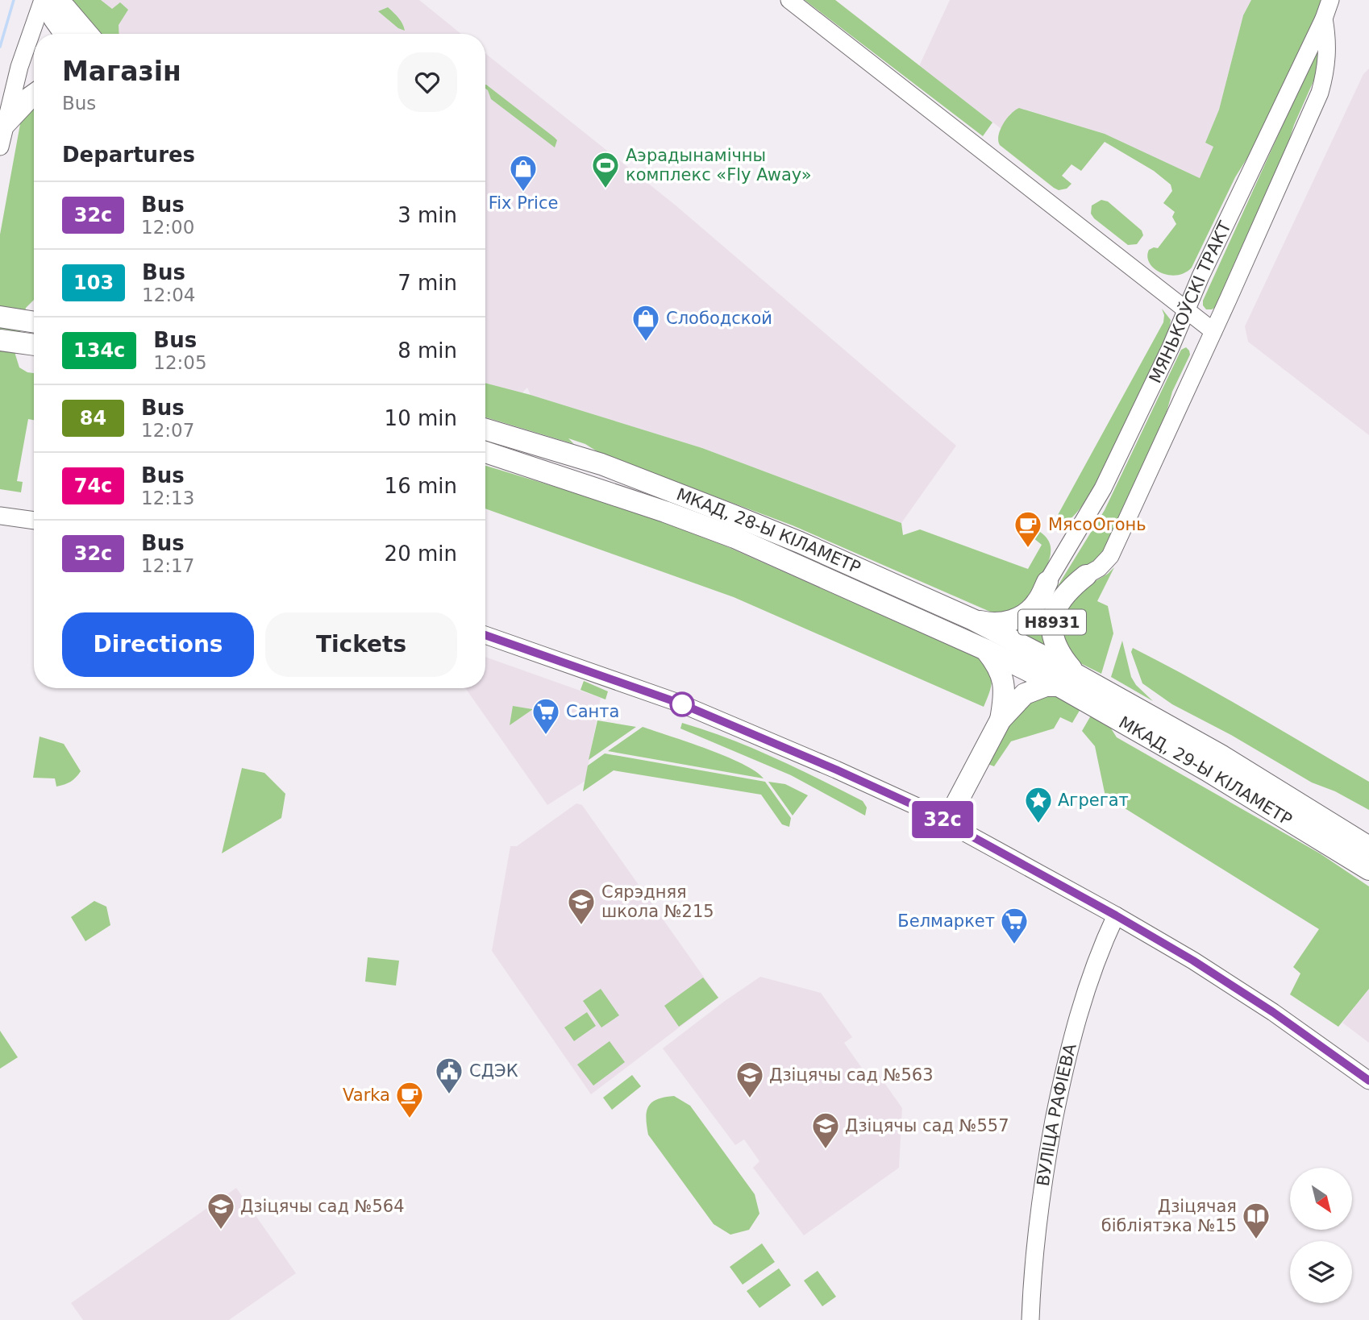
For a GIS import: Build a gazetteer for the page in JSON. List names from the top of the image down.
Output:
{
  "streets": {
    "highway": ["МКАД, 28-Ы КІЛАМЕТР", "Н8931", "МКАД, 29-Ы КІЛАМЕТР"],
    "street": ["МЯНЬКОЎСКІ ТРАКТ", "ВУЛІЦА РАФІЕВА"]
  },
  "crossings": [
    ["МЯНЬКОЎСКІ ТРАКТ", "Н8931"],
    ["МКАД, 28-Ы КІЛАМЕТР", "Н8931"],
    ["МКАД, 28-Ы КІЛАМЕТР", "МКАД, 29-Ы КІЛАМЕТР"],
    ["Н8931", "МКАД, 29-Ы КІЛАМЕТР"]
  ],
  "places": {
    "sports": ["Аэрадынамічны комплекс «Fly Away»"],
    "shop": ["Fix Price", "Слободской"],
    "cafe": ["МясоОгонь", "Varka"],
    "supermarket": ["Санта", "Белмаркет"],
    "place": ["Агрегат"],
    "school or university": [
      "Сярэдняя школа №215",
      "Дзіцячы сад №563",
      "Дзіцячы сад №557",
      "Дзіцячы сад №564"
    ],
    "public building": ["СДЭК"],
    "library": ["Дзіцячая бібліятэка №15"]
  },
  "lines": ["bus line 32с"],
  "north": "bottom right",
  "page": {
    "on_map": "32с",
    "heading": [
      ["Магазін", "Bus"],
      "Departures"
    ],
    "list": [
      {
        "mark": "32с",
        "name": "Bus",
        "note": "12:00",
        "value": "3 min"
      },
      {
        "mark": "103",
        "name": "Bus",
        "note": "12:04",
        "value": "7 min"
      },
      {
        "mark": "134с",
        "name": "Bus",
        "note": "12:05",
        "value": "8 min"
      },
      {
        "mark": "84",
        "name": "Bus",
        "note": "12:07",
        "value": "10 min"
      },
      {
        "mark": "74с",
        "name": "Bus",
        "note": "12:13",
        "value": "16 min"
      },
      {
        "mark": "32с",
        "name": "Bus",
        "note": "12:17",
        "value": "20 min"
      }
    ],
    "buttons": ["Directions", "Tickets"]
  }
}
